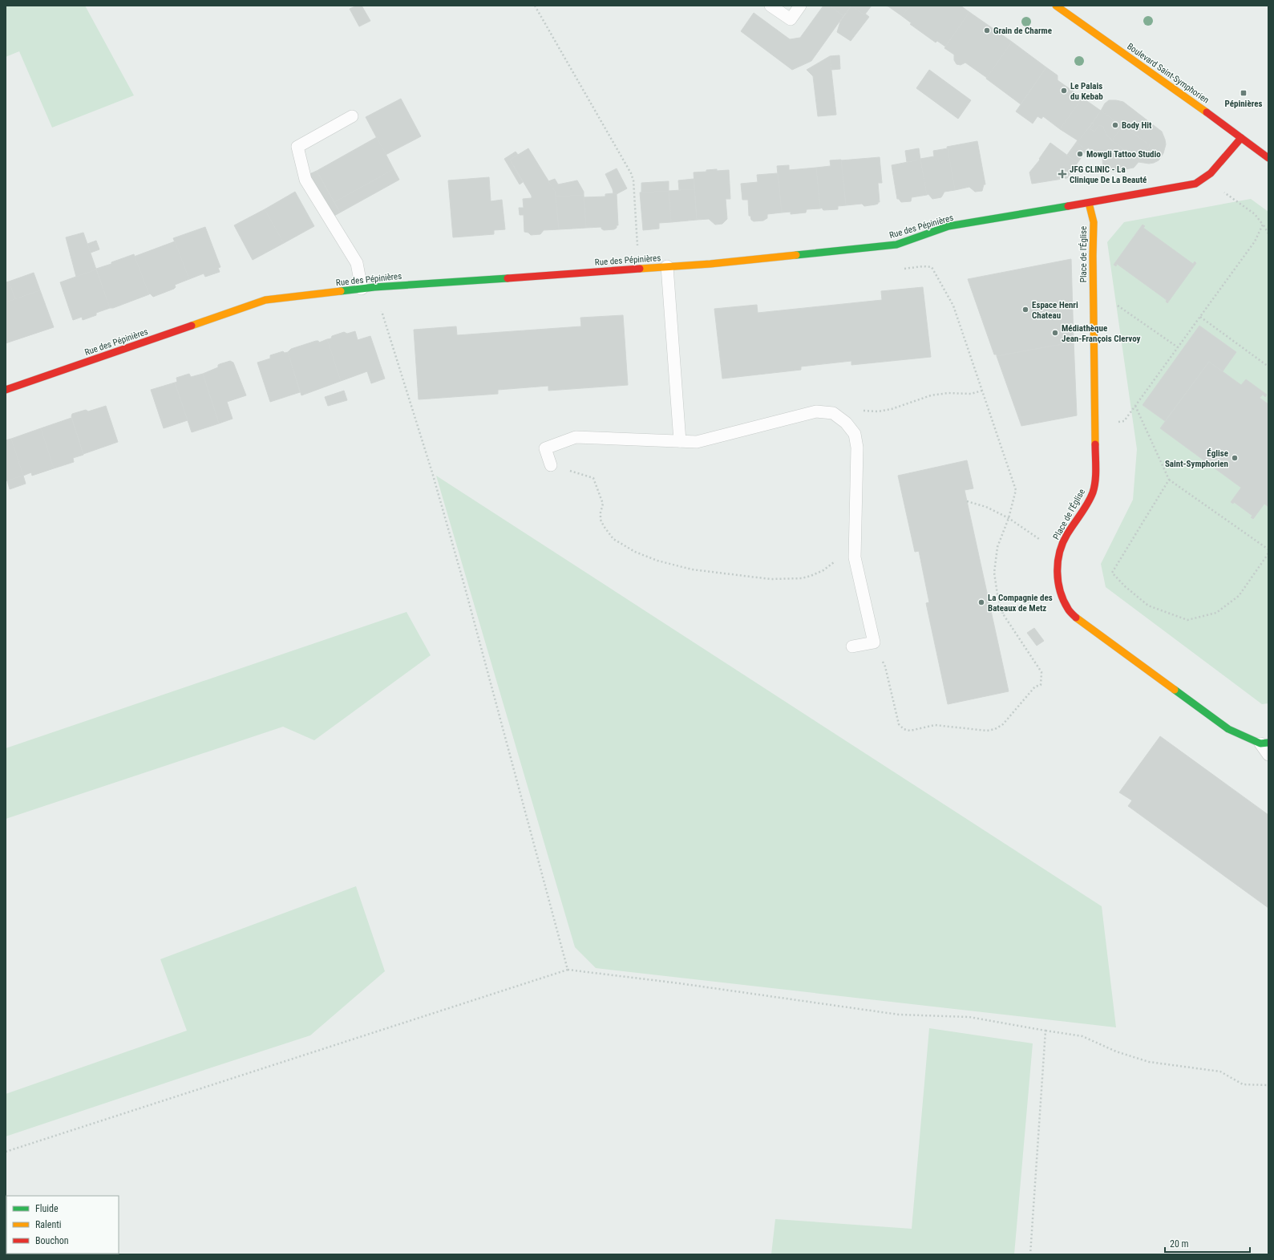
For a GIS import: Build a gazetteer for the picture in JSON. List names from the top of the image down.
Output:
{
  "streets": {
    "street": ["Boulevard Saint-Symphorien", "Rue des Pépinières", "Place de l'Église"]
  },
  "crossings": [
    ["Boulevard Saint-Symphorien", "Rue des Pépinières"],
    ["Rue des Pépinières", "Place de l'Église"]
  ],
  "places": {
    "other": [
      "Grain de Charme",
      "Le Palais du Kebab",
      "Body Hit",
      "Mowgli Tattoo Studio",
      "Espace Henri Chateau",
      "Médiathèque Jean-François Clervoy",
      "Église Saint-Symphorien",
      "La Compagnie des Bateaux de Metz"
    ],
    "transit": ["Pépinières"],
    "health": ["JFG CLINIC - La Clinique De La Beauté"]
  },
  "legend": ["Fluide", "Ralenti", "Bouchon"],
  "scale_bar": "20 m"
}
